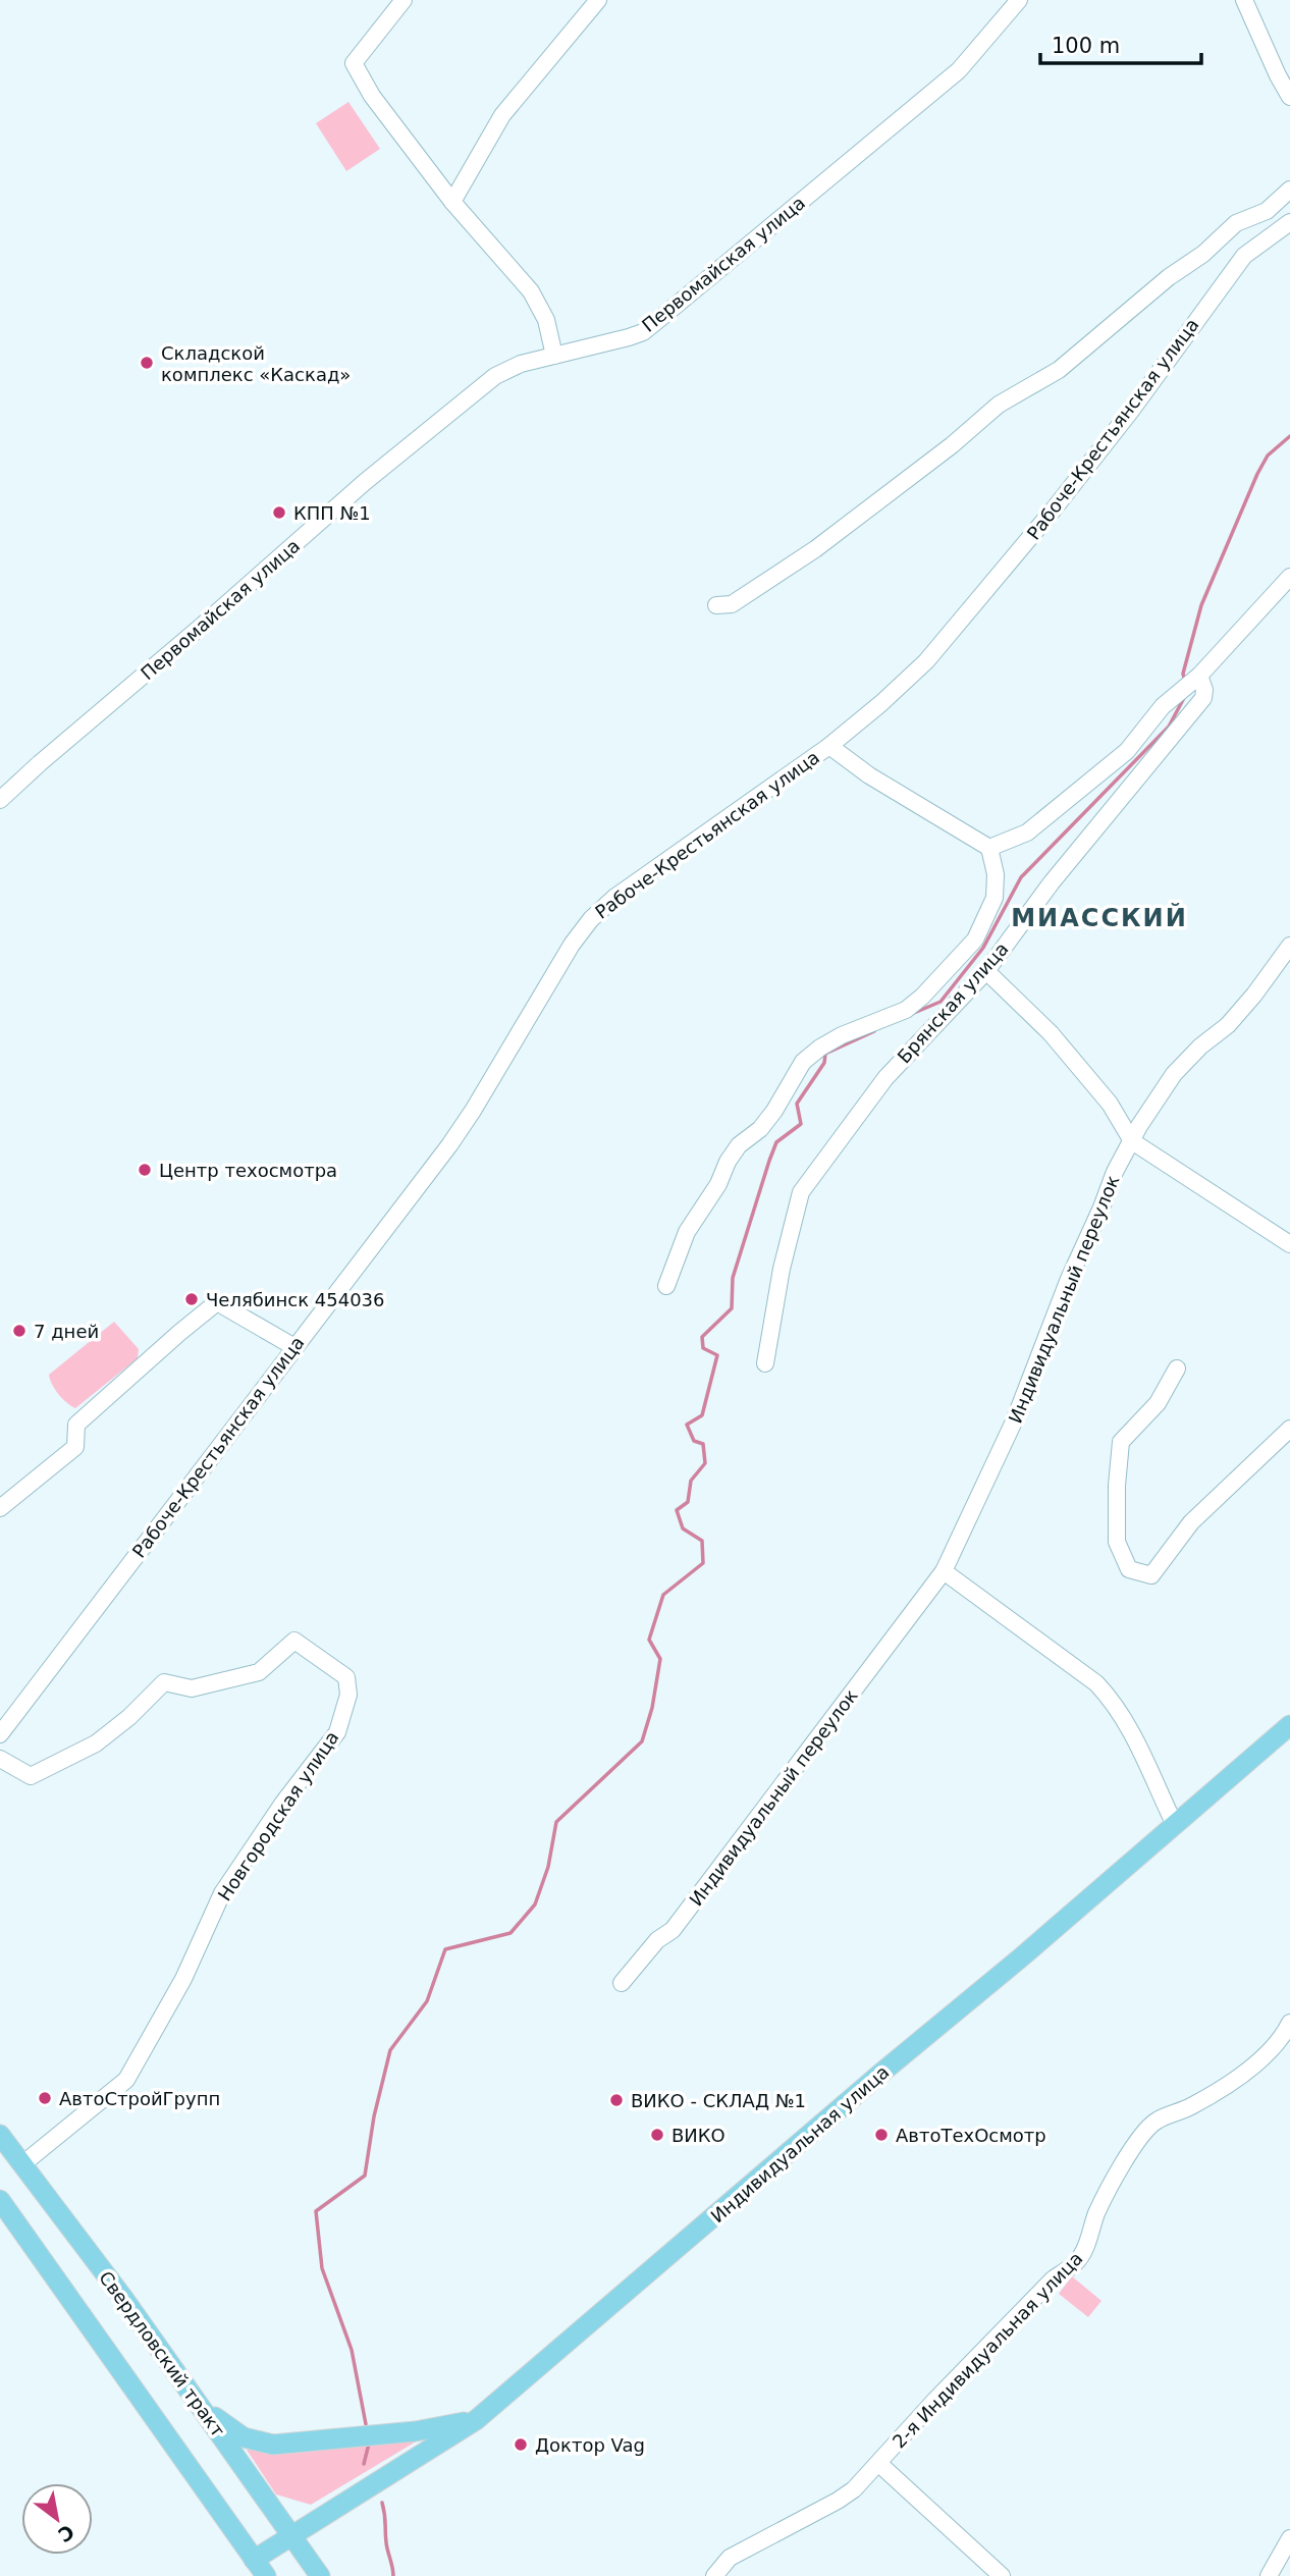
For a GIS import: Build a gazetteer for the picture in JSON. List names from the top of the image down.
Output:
{
  "streets": {
    "main road": ["Индивидуальная улица", "Свердловский тракт"],
    "street": [
      "Первомайская улица",
      "Рабоче-Крестьянская улица",
      "Брянская улица",
      "Индивидуальный переулок",
      "Новгородская улица",
      "2-я Индивидуальная улица"
    ]
  },
  "crossings": [
    ["Новгородская улица", "Свердловский тракт"],
    ["Индивидуальная улица", "Свердловский тракт"]
  ],
  "districts": ["МИАССКИЙ"],
  "places": [
    "Складской комплекс «Каскад»",
    "КПП №1",
    "Центр техосмотра",
    "Челябинск 454036",
    "7 дней",
    "АвтоСтройГрупп",
    "ВИКО - СКЛАД №1",
    "ВИКО",
    "АвтоТехОсмотр",
    "Доктор Vag"
  ],
  "scale_bar": "100 m",
  "north": "bottom right"
}
